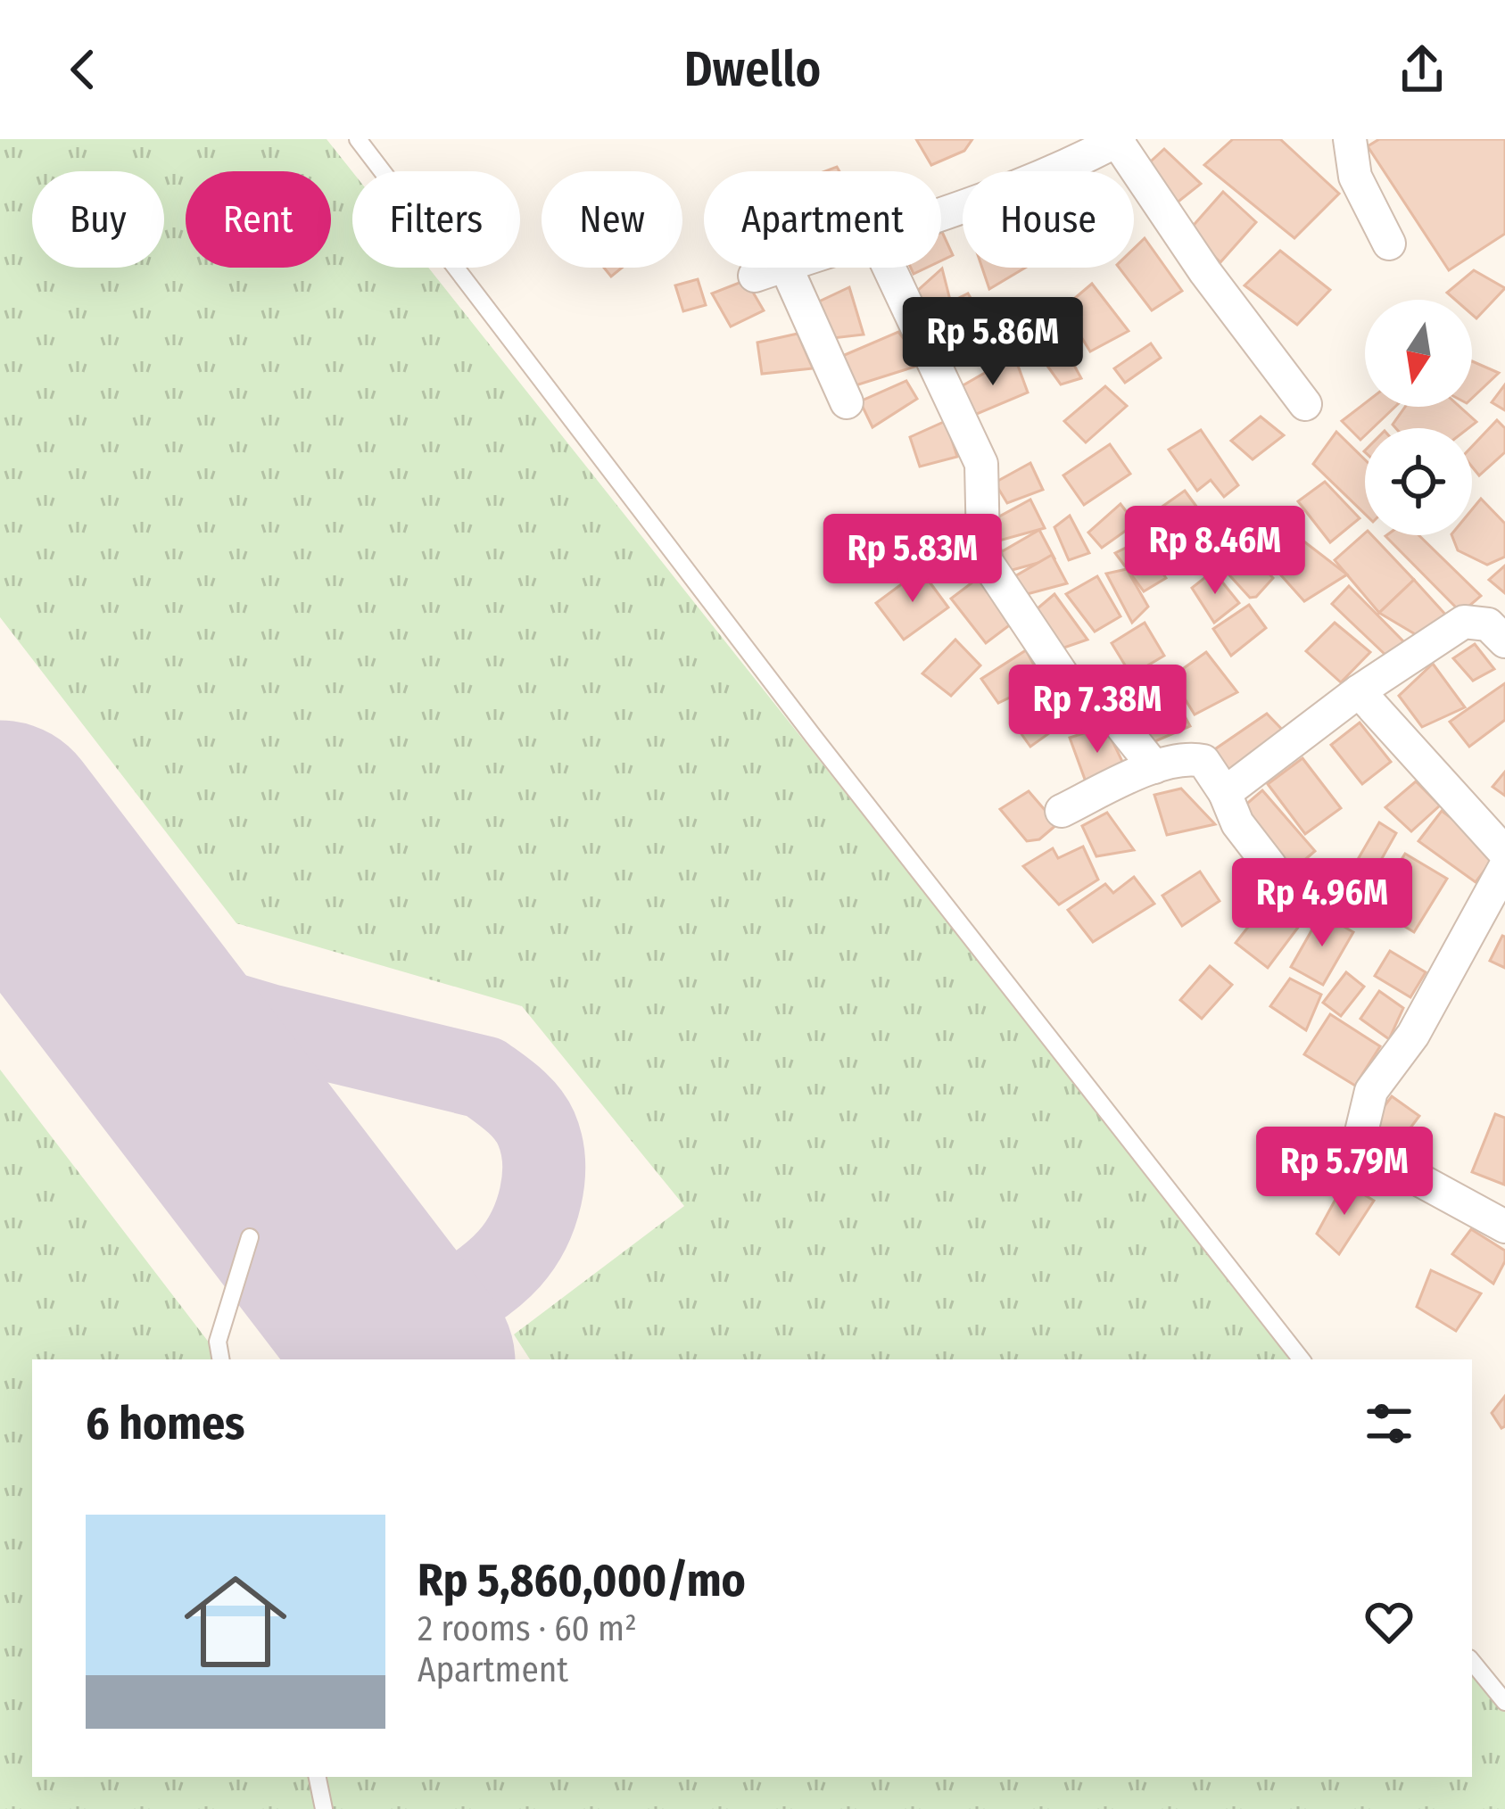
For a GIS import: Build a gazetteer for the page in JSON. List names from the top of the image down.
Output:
{
  "north": "bottom",
  "page": {
    "header": "Dwello",
    "chip": [
      "Buy",
      "Rent",
      "Filters",
      "New",
      "Apartment",
      "House"
    ],
    "price": [
      "Rp 5.86M",
      "Rp 8.46M",
      "Rp 5.83M",
      "Rp 7.38M",
      "Rp 4.96M",
      "Rp 5.79M"
    ],
    "heading": "6 homes",
    "list": [
      {
        "name": "Rp 5,860,000/mo",
        "note": "2 rooms · 60 m² · Apartment"
      }
    ]
  }
}
